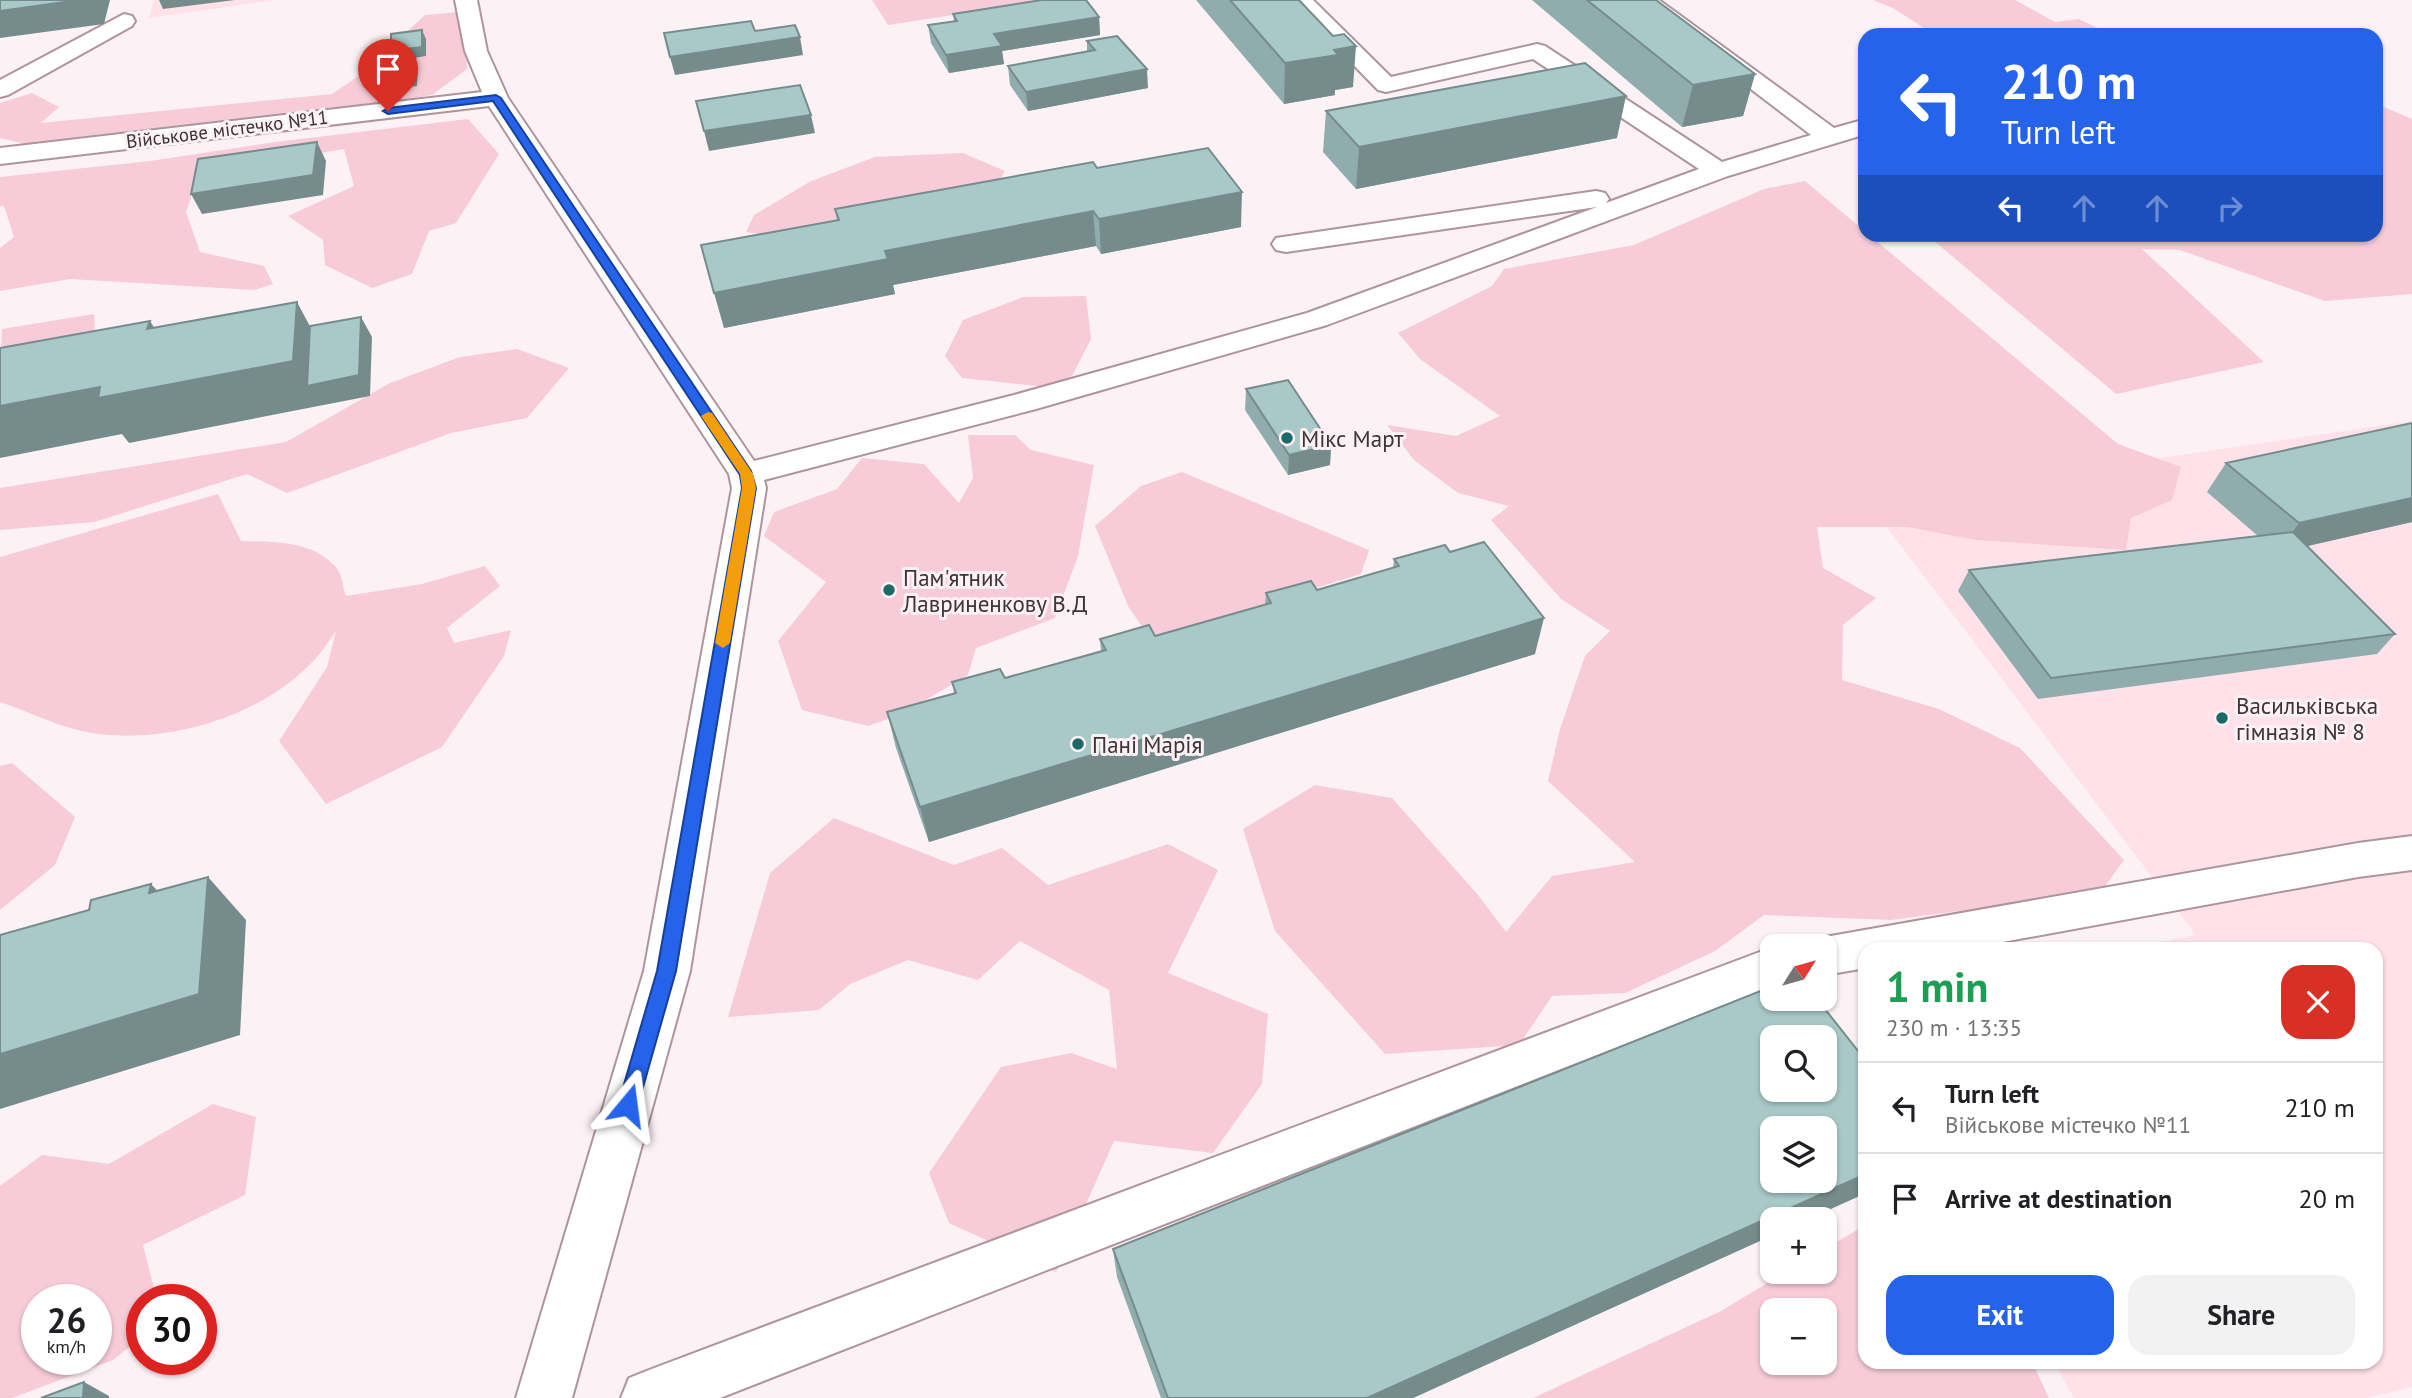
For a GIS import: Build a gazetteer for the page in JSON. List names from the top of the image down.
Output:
{
  "streets": {
    "street": ["Військове містечко №11"]
  },
  "places": [
    "Мікс Март",
    "Пам'ятник Лавриненкову В.Д",
    "Васильківська гімназія № 8",
    "Панi Марiя"
  ],
  "north": "top right",
  "page": {
    "turn": ["210 m", "Turn left"],
    "map_buttons": ["+", "−"],
    "heading": ["1 min", "230 m · 13:35"],
    "list": [
      {
        "name": "Turn left",
        "note": "Військове містечко №11",
        "value": "210 m"
      },
      {
        "name": "Arrive at destination",
        "value": "20 m"
      }
    ],
    "buttons": ["Exit", "Share"],
    "speed": "26 km/h",
    "limit": "30"
  }
}
